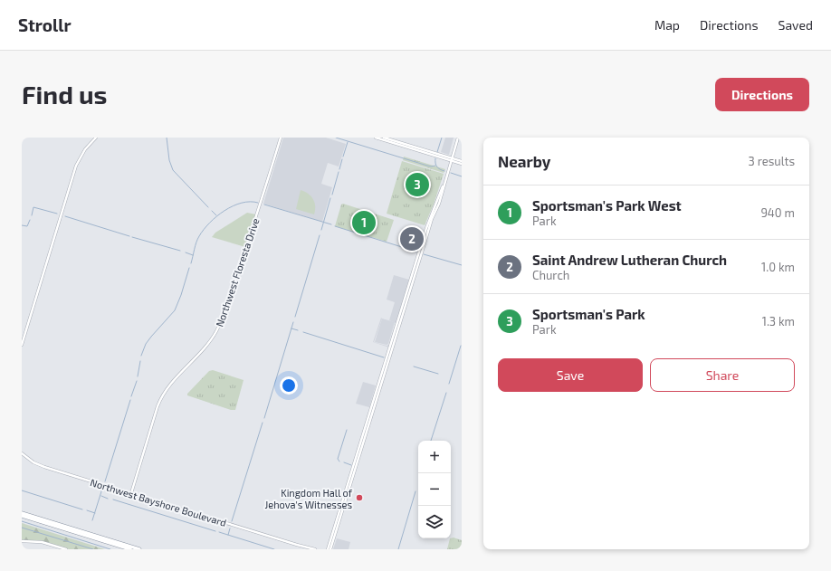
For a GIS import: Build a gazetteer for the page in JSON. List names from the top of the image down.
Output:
{
  "streets": {
    "main road": ["Northwest Floresta Drive", "Northwest Bayshore Boulevard"]
  },
  "crossings": [
    ["Northwest Floresta Drive", "Northwest Bayshore Boulevard"]
  ],
  "places": ["Kingdom Hall of Jehova's Witnesses"],
  "page": {
    "header": "Strollr",
    "nav": ["Map", "Directions", "Saved"],
    "buttons": [
      "Directions",
      ["Save", "Share"]
    ],
    "title": "Find us",
    "heading": ["Nearby", "3 results"],
    "pins": ["3", "1", "2"],
    "list": [
      {
        "mark": "1",
        "name": "Sportsman's Park West",
        "note": "Park",
        "value": "940 m"
      },
      {
        "mark": "2",
        "name": "Saint Andrew Lutheran Church",
        "note": "Church",
        "value": "1.0 km"
      },
      {
        "mark": "3",
        "name": "Sportsman's Park",
        "note": "Park",
        "value": "1.3 km"
      }
    ],
    "map_buttons": ["+", "−"]
  }
}
